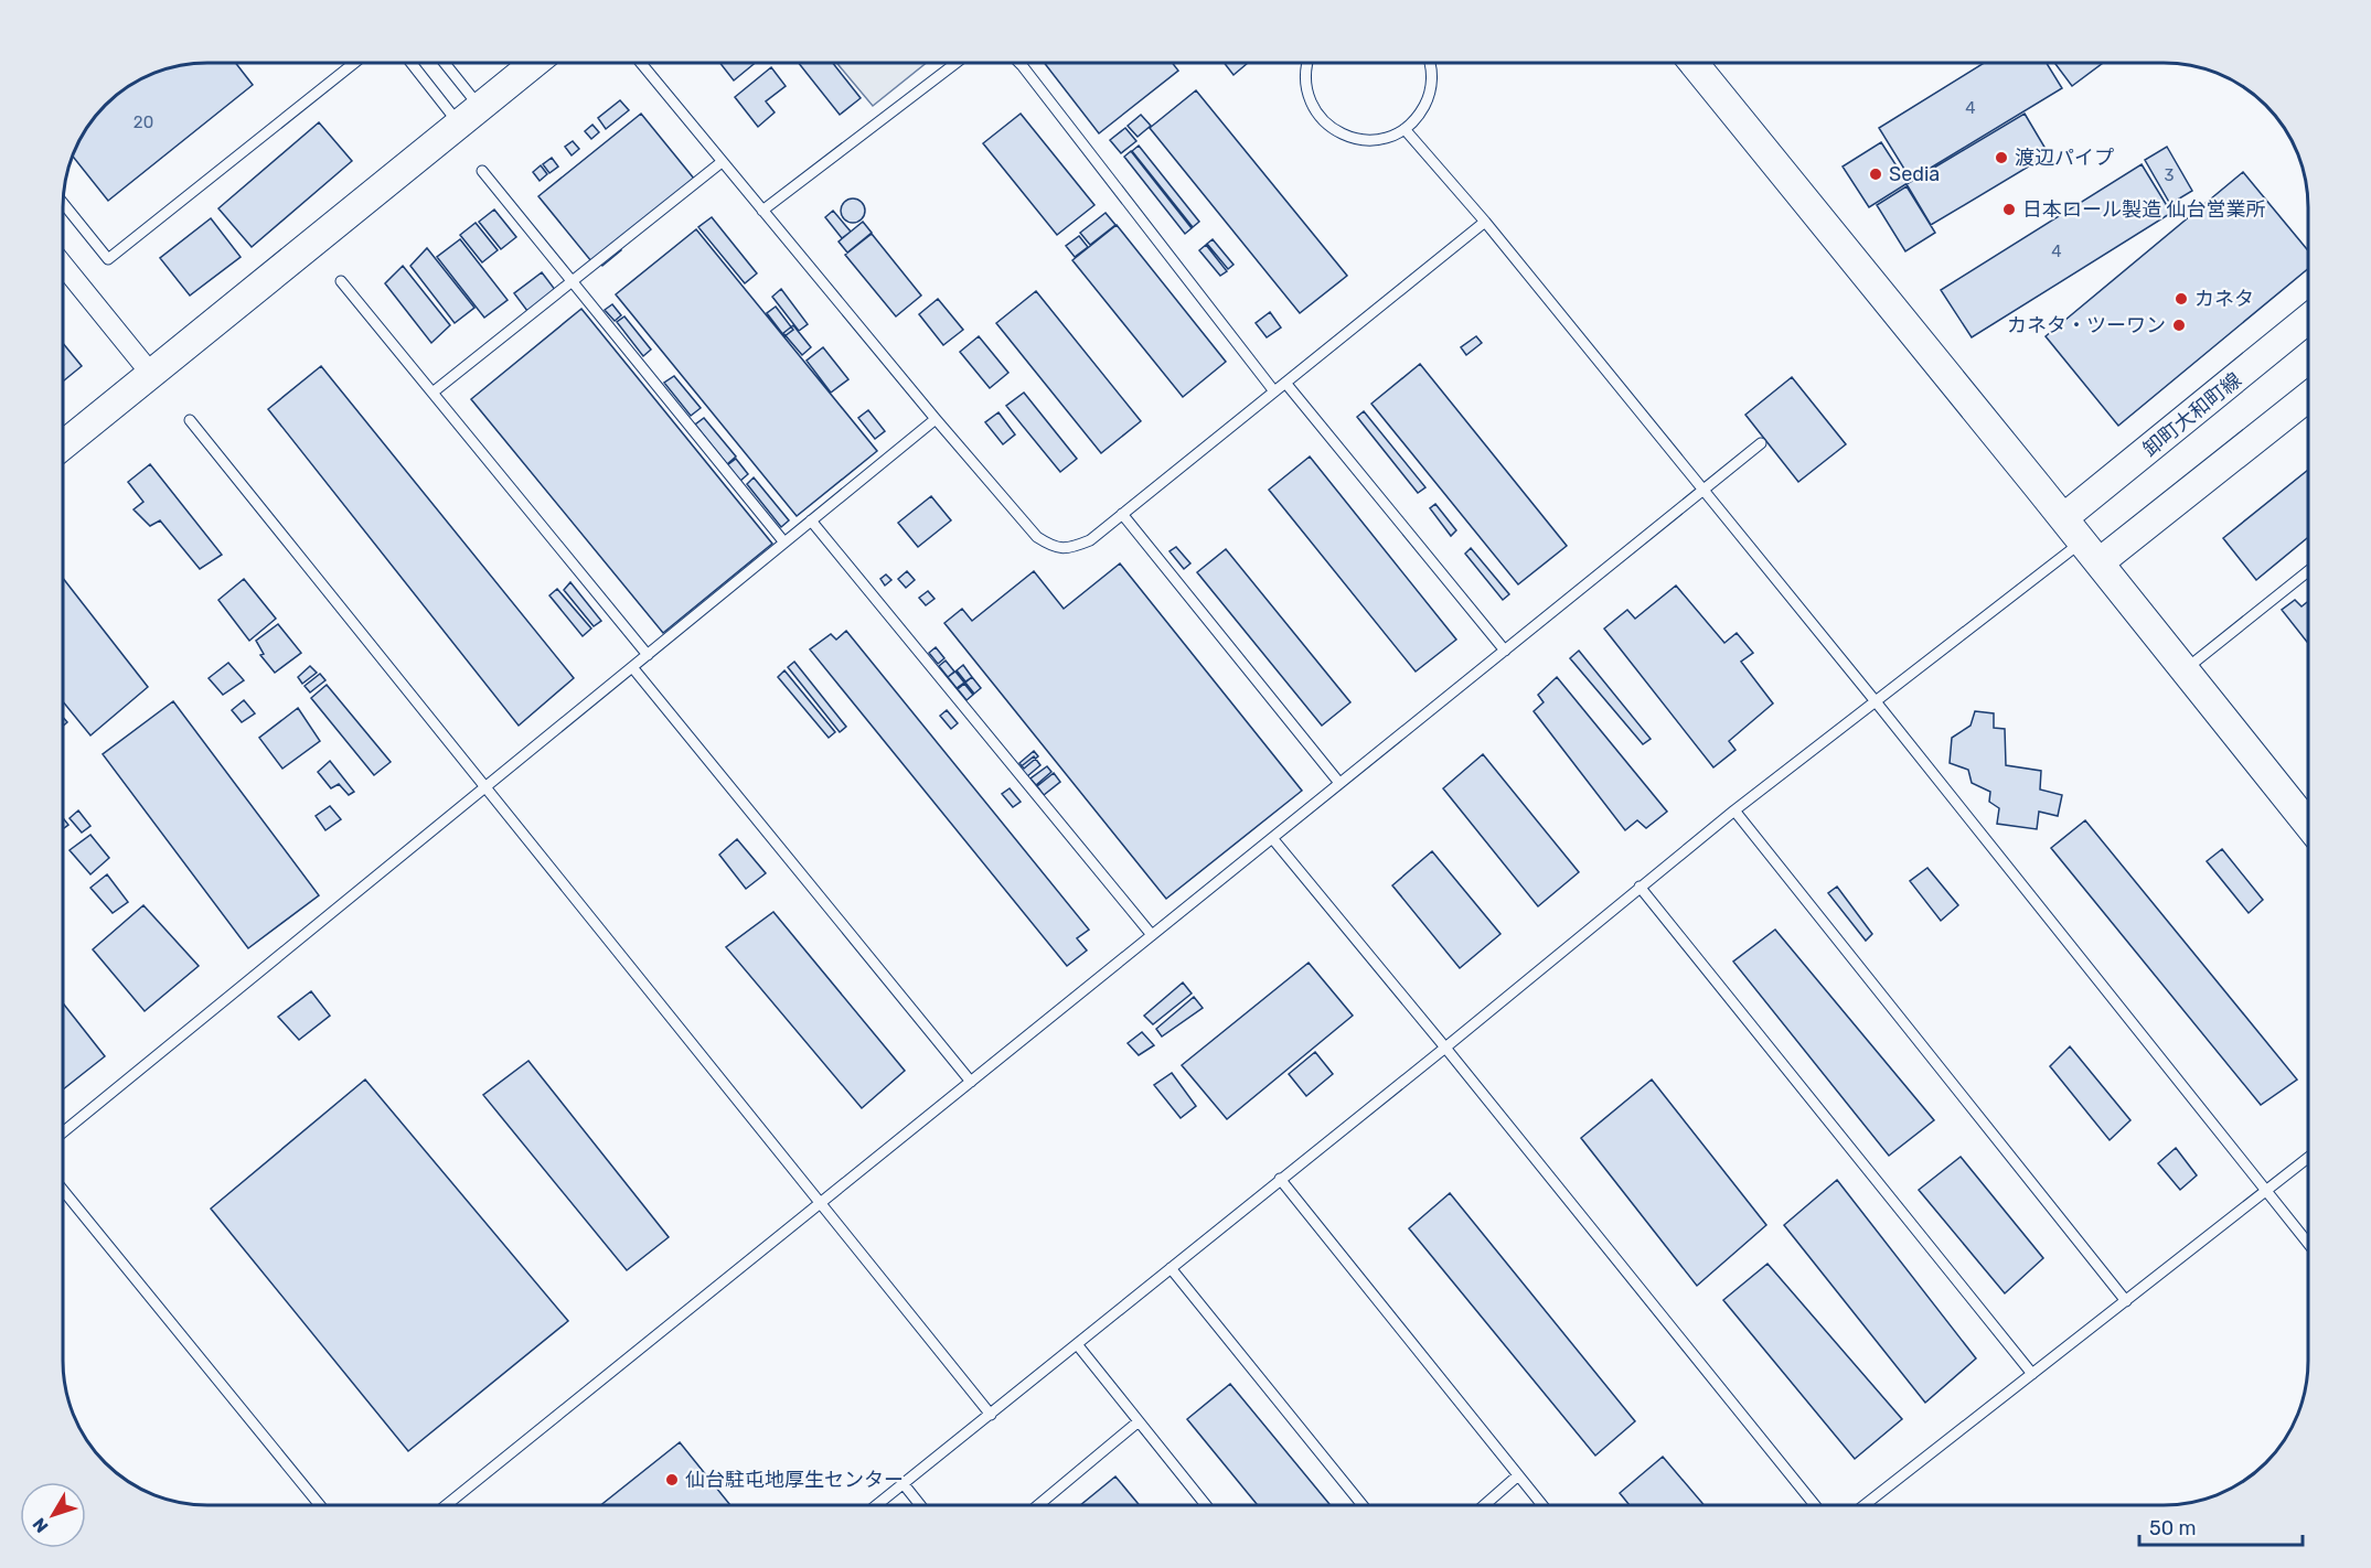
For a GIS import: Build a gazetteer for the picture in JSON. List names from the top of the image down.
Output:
{
  "streets": {
    "street": ["卸町大和町線"]
  },
  "places": [
    "渡辺パイプ",
    "Sedia",
    "日本ロール製造 仙台営業所",
    "カネタ",
    "カネタ・ツーワン",
    "仙台駐屯地厚生センター"
  ],
  "house_numbers": [
    "4",
    "20",
    "3",
    "4"
  ],
  "scale_bar": "50 m",
  "north": "bottom left"
}
